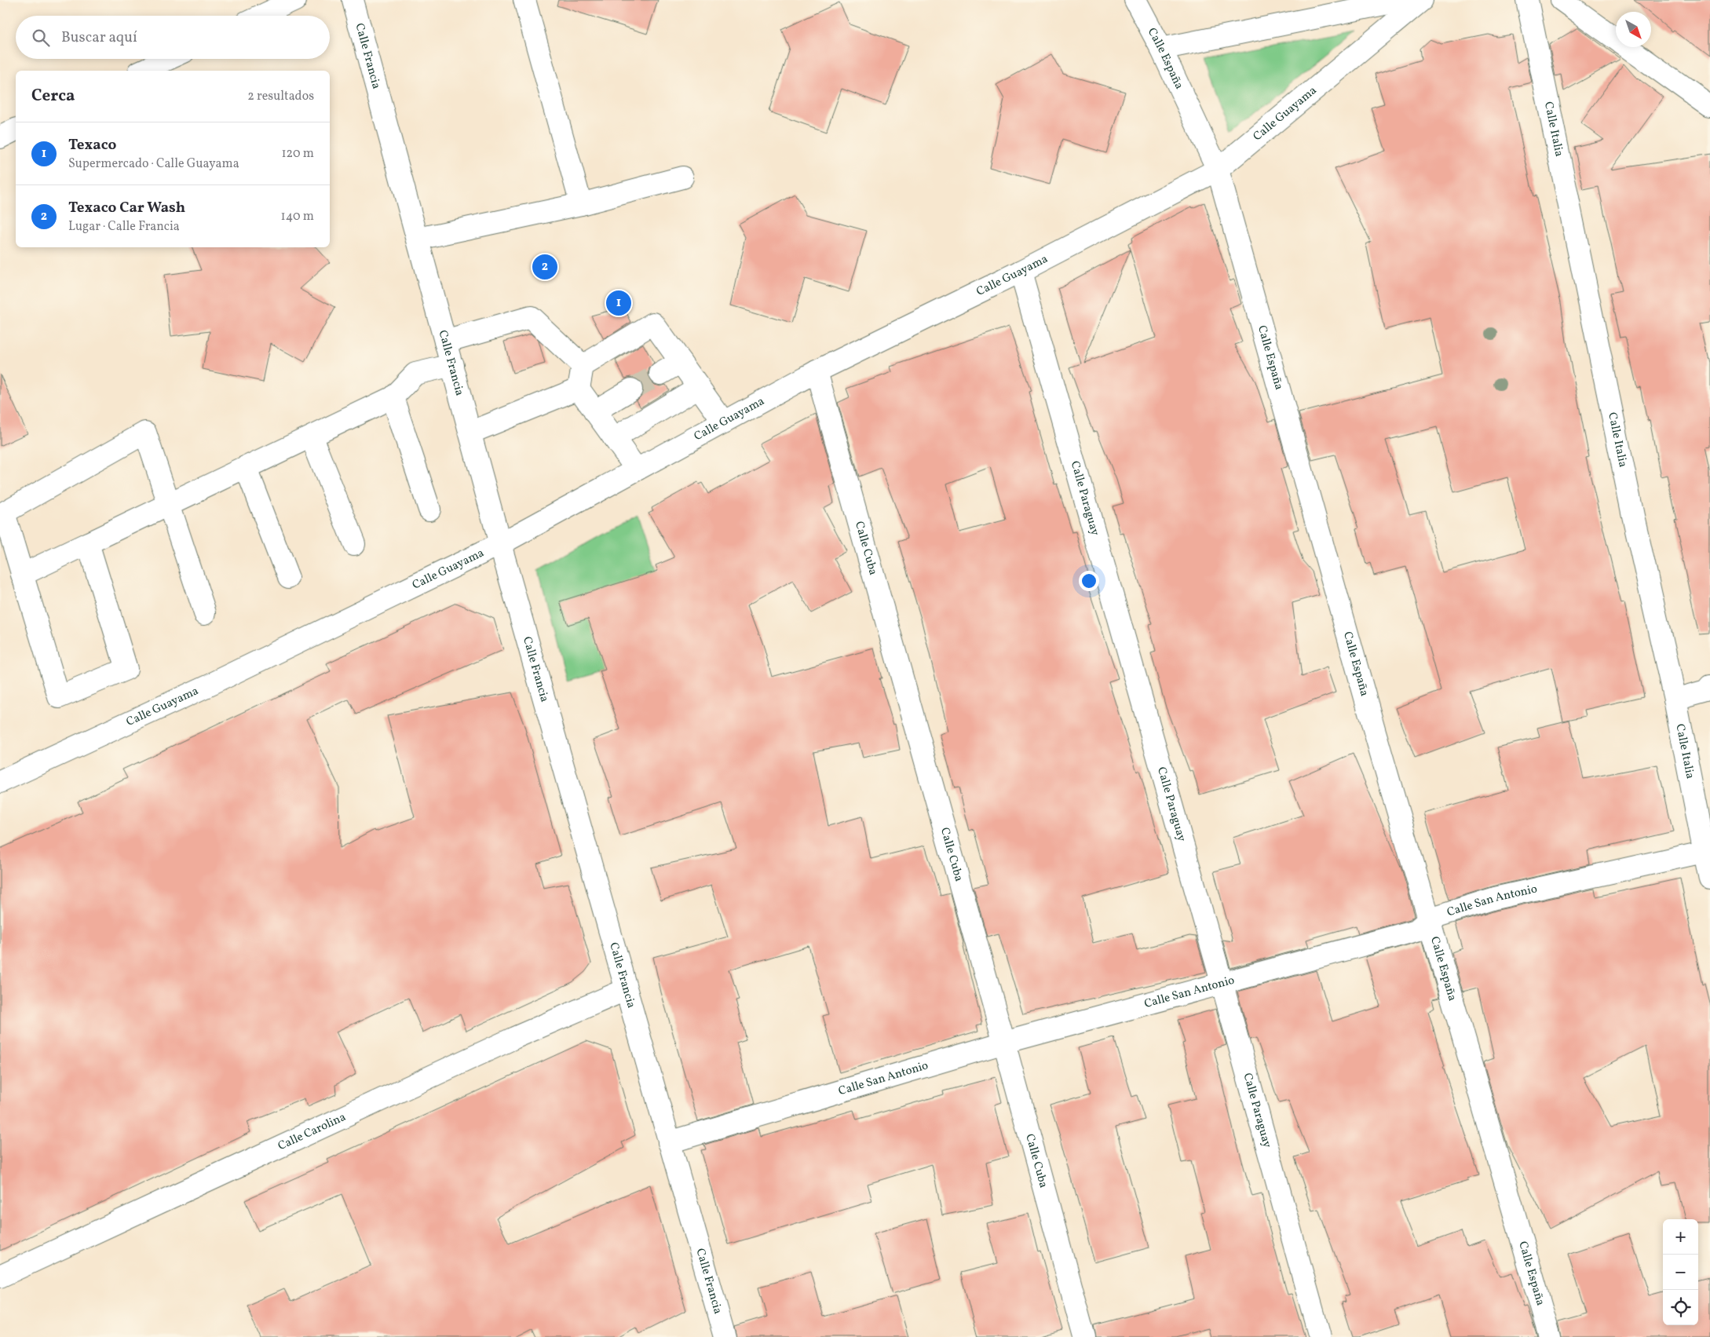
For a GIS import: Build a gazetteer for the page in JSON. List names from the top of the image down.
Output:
{
  "streets": {
    "street": [
      "Calle Francia",
      "Calle España",
      "Calle Guayama",
      "Calle Italia",
      "Calle Paraguay",
      "Calle Cuba",
      "Calle San Antonio",
      "Calle Carolina"
    ]
  },
  "crossings": [
    ["Calle Francia", "Calle Guayama"],
    ["Calle Francia", "Calle San Antonio"],
    ["Calle Francia", "Calle Carolina"],
    ["Calle España", "Calle Guayama"],
    ["Calle España", "Calle San Antonio"],
    ["Calle Guayama", "Calle Paraguay"],
    ["Calle Guayama", "Calle Cuba"],
    ["Calle Italia", "Calle San Antonio"],
    ["Calle Paraguay", "Calle San Antonio"],
    ["Calle Cuba", "Calle San Antonio"]
  ],
  "north": "bottom right",
  "page": {
    "search": "Buscar aquí",
    "heading": ["Cerca", "2 resultados"],
    "list": [
      {
        "mark": "1",
        "name": "Texaco",
        "note": "Supermercado · Calle Guayama",
        "value": "120 m"
      },
      {
        "mark": "2",
        "name": "Texaco Car Wash",
        "note": "Lugar · Calle Francia",
        "value": "140 m"
      }
    ],
    "pins": ["2", "1"],
    "map_buttons": ["+", "−"]
  }
}
